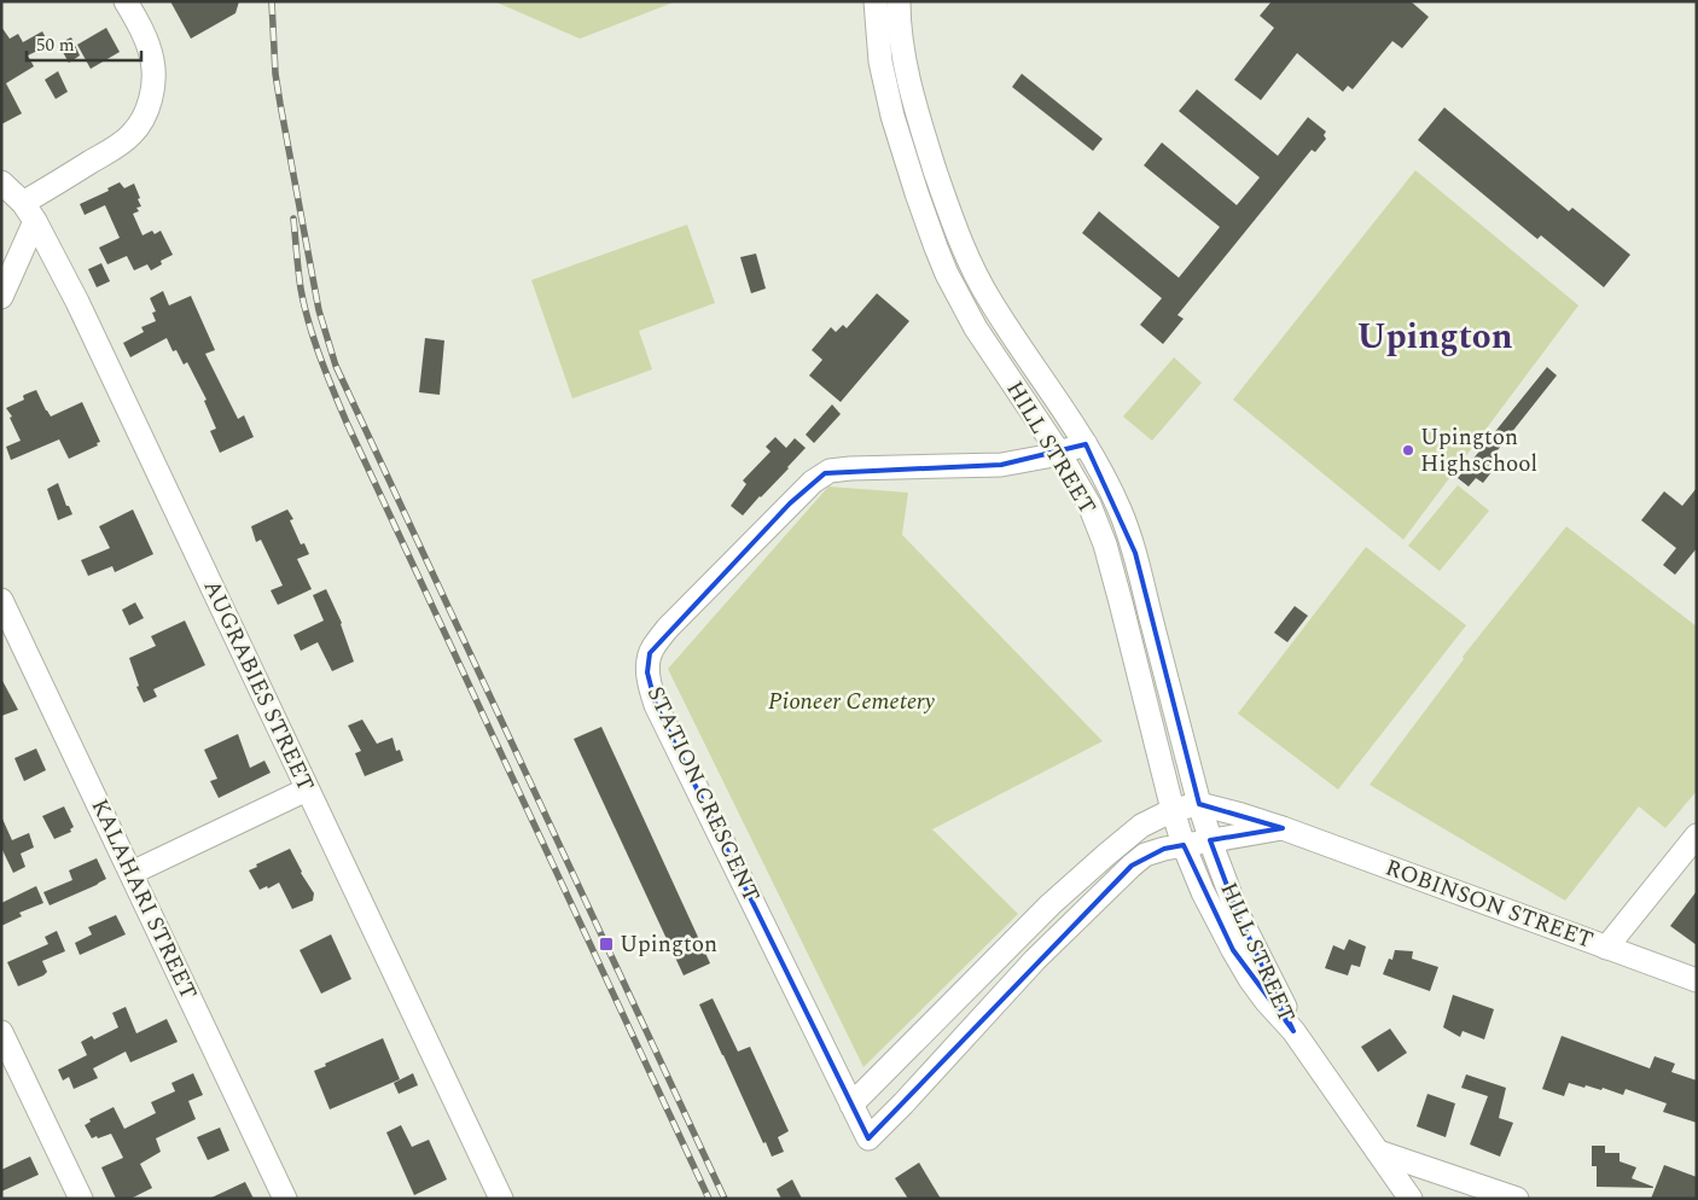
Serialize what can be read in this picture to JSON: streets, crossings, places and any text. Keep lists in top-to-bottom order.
{
  "streets": {
    "street": [
      "HILL STREET",
      "AUGRABIES STREET",
      "STATION CRESCENT",
      "KALAHARI STREET",
      "ROBINSON STREET"
    ]
  },
  "crossings": [
    ["HILL STREET", "STATION CRESCENT"],
    ["HILL STREET", "ROBINSON STREET"],
    ["STATION CRESCENT", "ROBINSON STREET"]
  ],
  "districts": ["Upington"],
  "parks": ["Pioneer Cemetery"],
  "places": {
    "other": ["Upington Highschool"],
    "transit": ["Upington"]
  },
  "scale_bar": "50 m"
}
